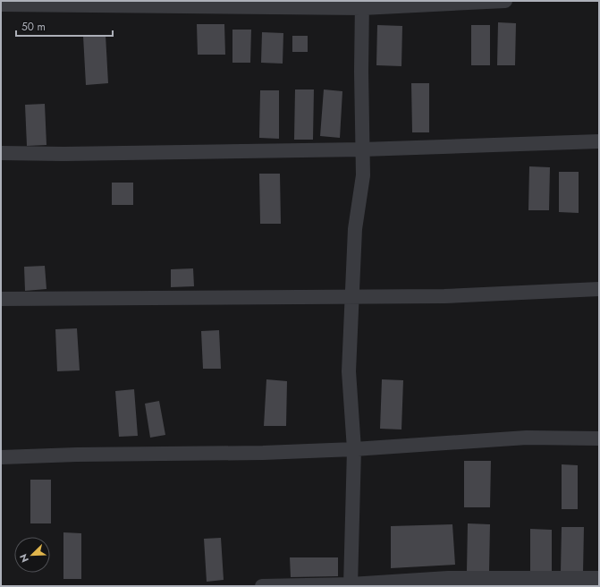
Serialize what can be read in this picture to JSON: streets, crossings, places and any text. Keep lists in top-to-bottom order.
{
  "scale_bar": "50 m",
  "north": "bottom left"
}
